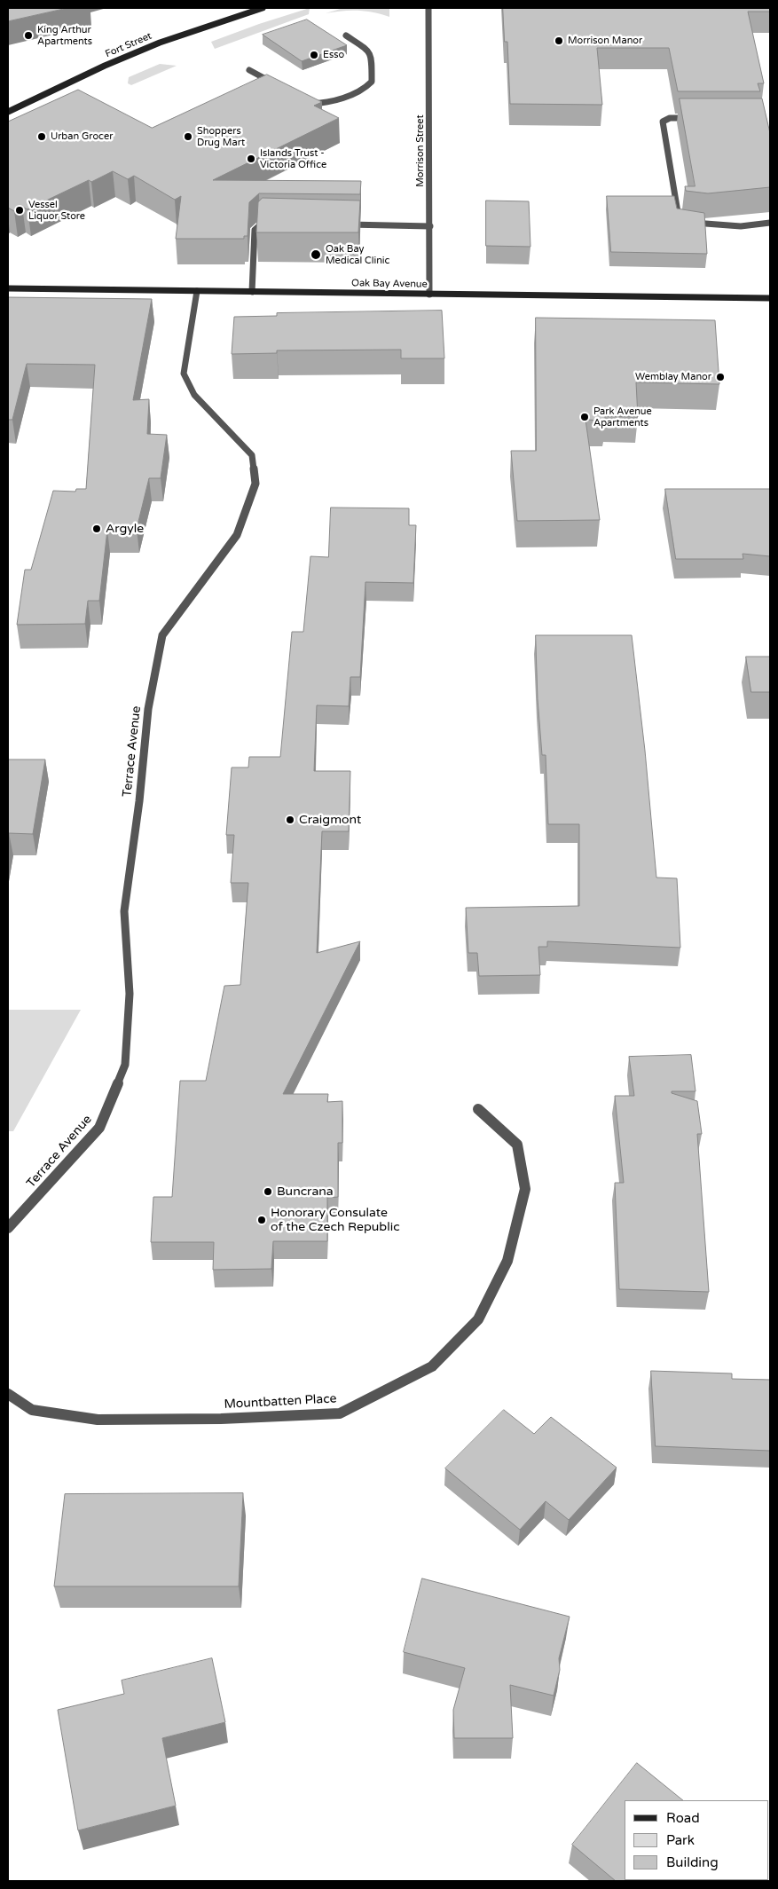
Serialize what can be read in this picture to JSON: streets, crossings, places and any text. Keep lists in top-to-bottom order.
{
  "streets": {
    "main road": ["Fort Street", "Oak Bay Avenue"],
    "street": ["Morrison Street", "Terrace Avenue", "Mountbatten Place"]
  },
  "crossings": [
    ["Morrison Street", "Oak Bay Avenue"],
    ["Oak Bay Avenue", "Terrace Avenue"]
  ],
  "places": [
    "King Arthur Apartments",
    "Morrison Manor",
    "Esso",
    "Urban Grocer",
    "Shoppers Drug Mart",
    "Islands Trust - Victoria Office",
    "Vessel Liquor Store",
    "Oak Bay Medical Clinic",
    "Wemblay Manor",
    "Park Avenue Apartments",
    "Argyle",
    "Craigmont",
    "Buncrana",
    "Honorary Consulate of the Czech Republic"
  ],
  "legend": ["Road", "Park", "Building"]
}
